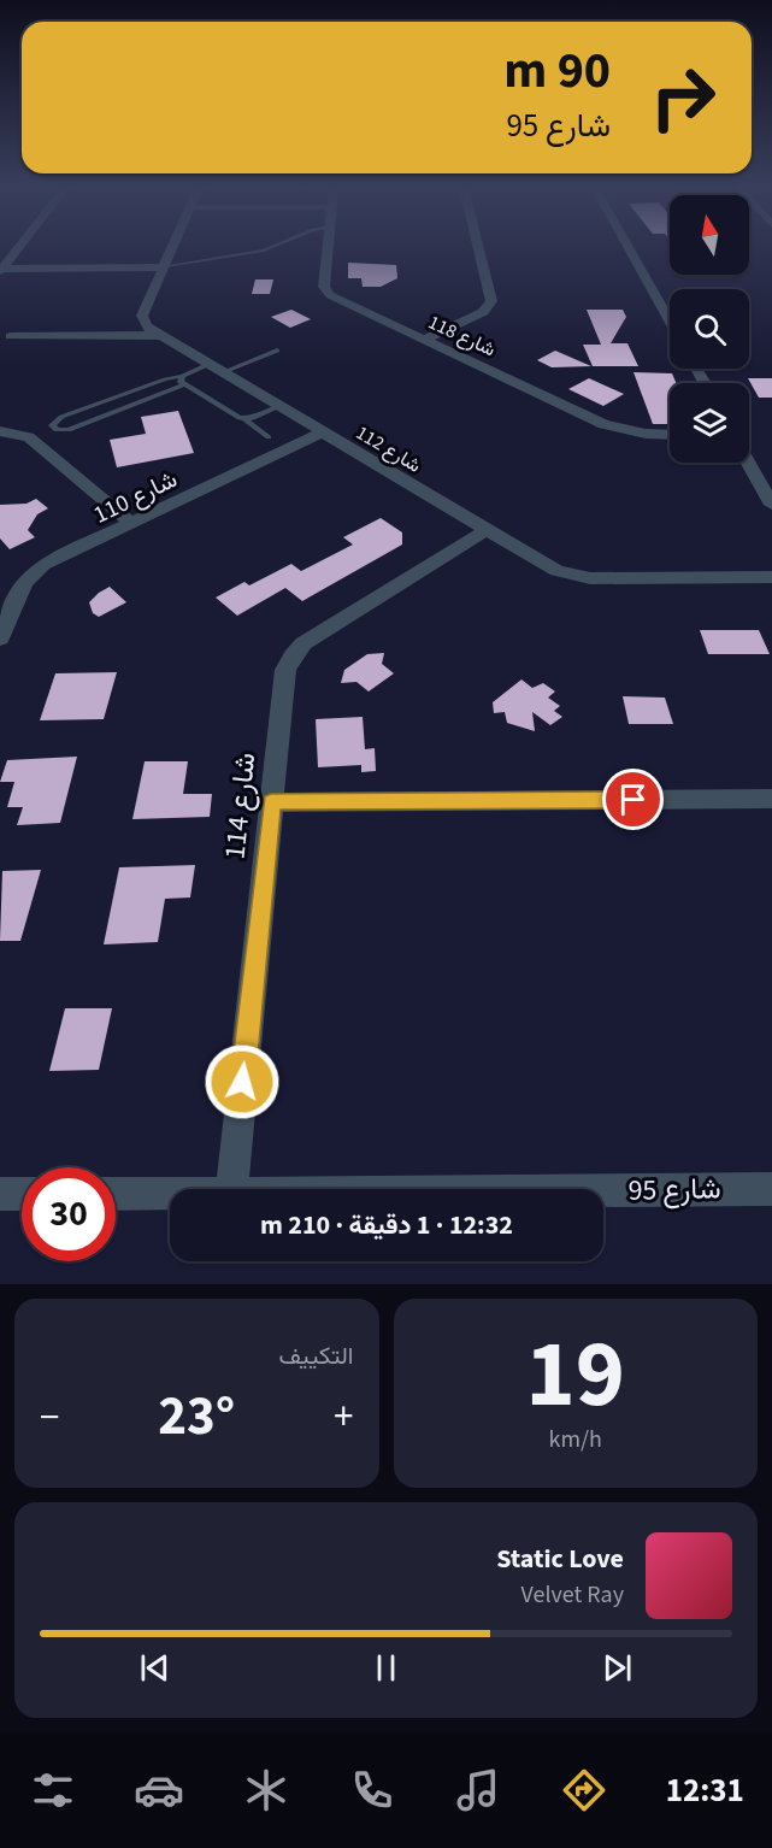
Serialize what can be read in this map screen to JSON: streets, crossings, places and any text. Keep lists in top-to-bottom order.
{
  "streets": {
    "street": [
      "شارع 118",
      "شارع 112",
      "شارع 110",
      "شارع 114",
      "شارع 95"
    ]
  },
  "crossings": [
    ["شارع 112", "شارع 110"],
    ["شارع 112", "شارع 114"]
  ],
  "north": "top",
  "page": {
    "turn": ["90 m", "شارع 95"],
    "limit": "30",
    "trip": "12:32 · 1 دقيقة · 210 m",
    "tile": [
      ["19", "km/h"],
      "التكييف"
    ],
    "heat": ["−", "23°", "+"],
    "song": ["Static Love", "Velvet Ray"],
    "tabs": "12:31"
  }
}
